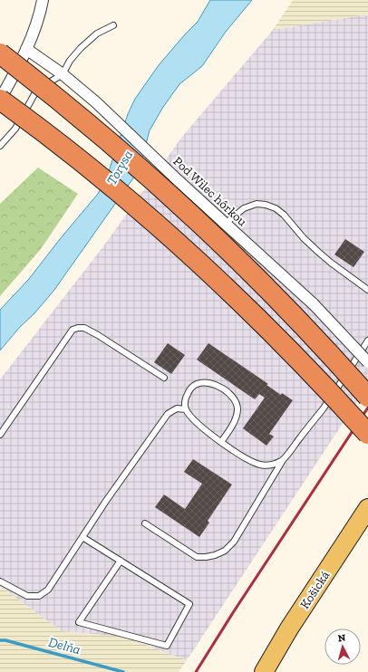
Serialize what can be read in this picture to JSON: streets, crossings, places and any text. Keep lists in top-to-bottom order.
{
  "streets": {
    "main road": ["Košická"],
    "street": ["Pod Wilec hôrkou"]
  },
  "water": ["Torysa", "Delňa"],
  "north": "top"
}
